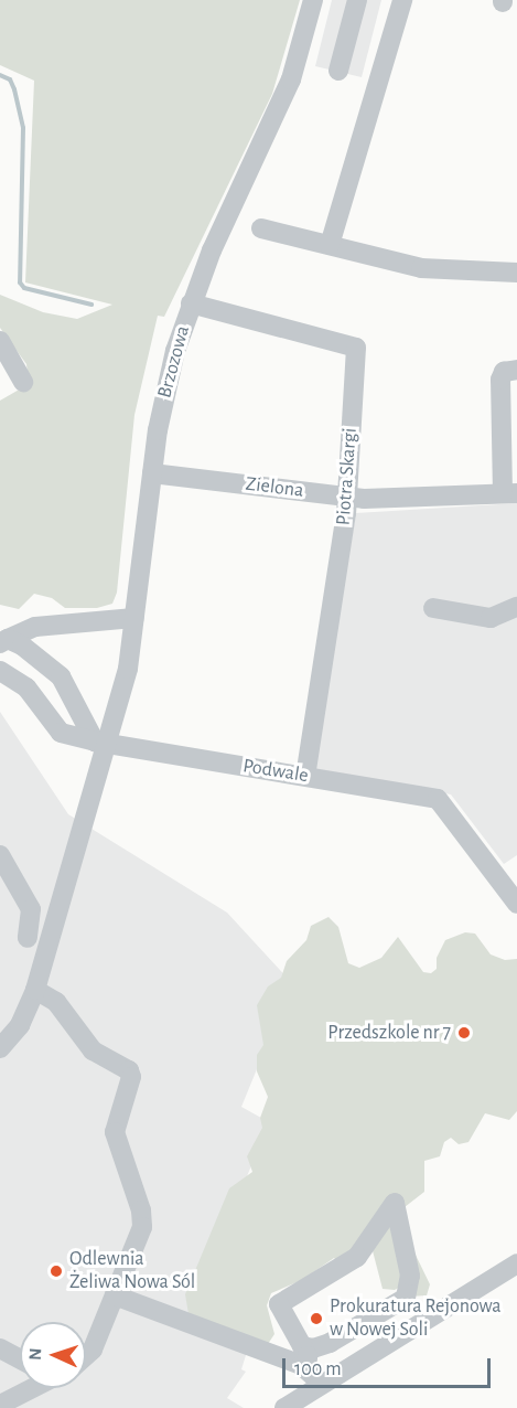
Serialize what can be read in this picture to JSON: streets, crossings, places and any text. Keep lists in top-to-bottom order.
{
  "streets": {
    "street": [
      "Brzozowa",
      "Piotra Skargi",
      "Zielona",
      "Podwale"
    ]
  },
  "crossings": [
    ["Brzozowa", "Piotra Skargi"],
    ["Brzozowa", "Zielona"],
    ["Brzozowa", "Podwale"],
    ["Piotra Skargi", "Zielona"],
    ["Piotra Skargi", "Podwale"]
  ],
  "places": ["Przedszkole nr 7", "Odlewnia Żeliwa Nowa Sól", "Prokuratura Rejonowa w Nowej Soli"],
  "scale_bar": "100 m",
  "north": "left"
}
